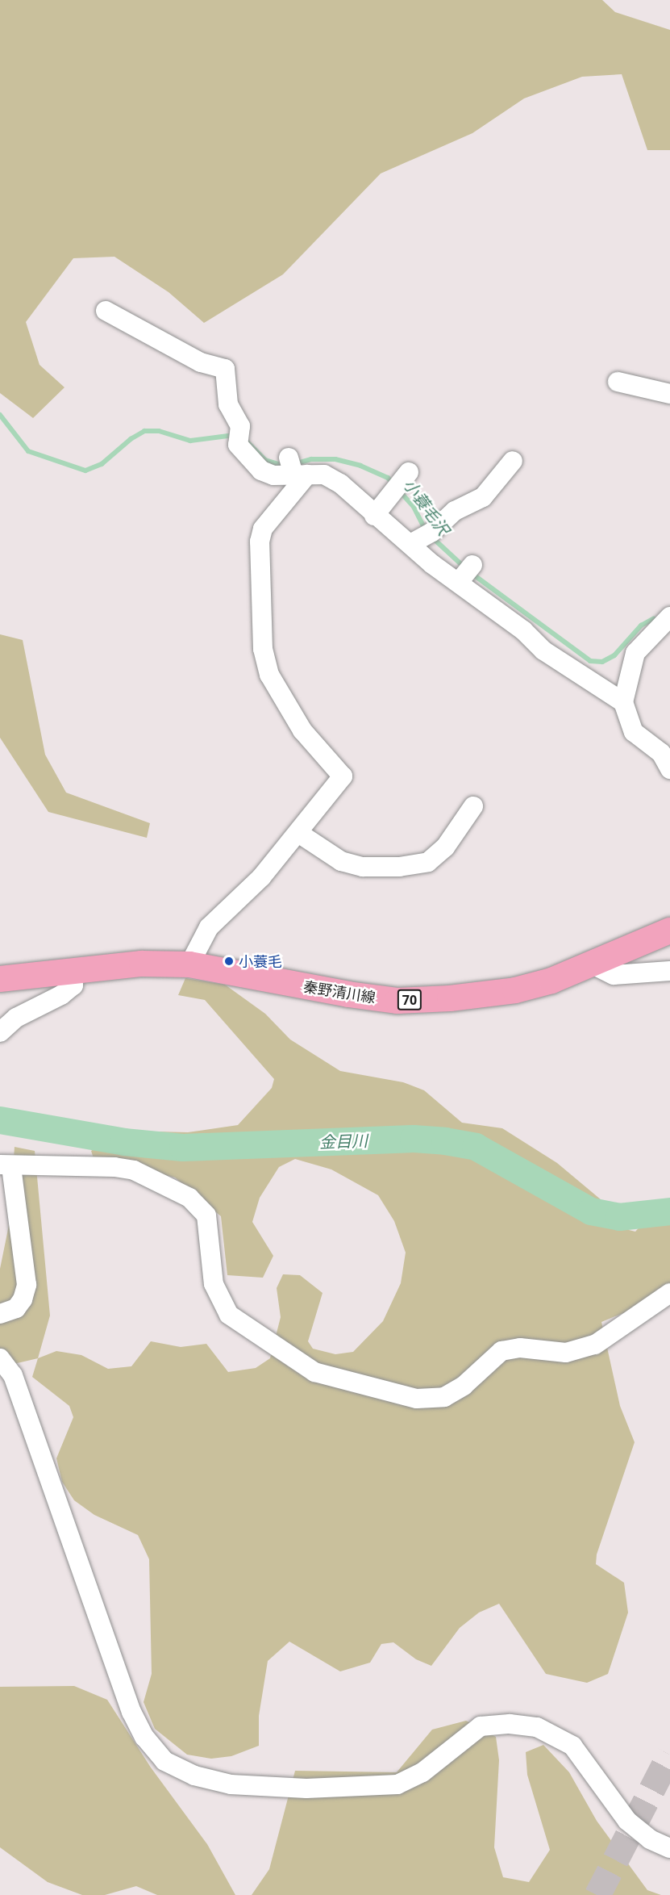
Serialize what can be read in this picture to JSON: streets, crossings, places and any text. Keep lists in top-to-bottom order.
{
  "streets": {
    "main road": ["秦野清川線", "70"]
  },
  "water": ["小蓑毛沢", "金目川"],
  "places": ["小蓑毛"]
}
